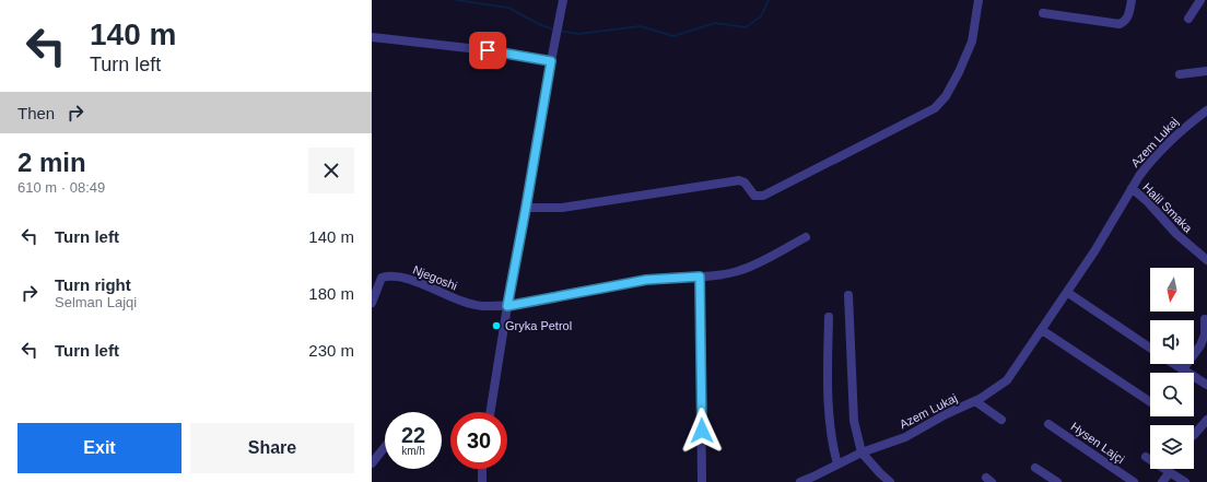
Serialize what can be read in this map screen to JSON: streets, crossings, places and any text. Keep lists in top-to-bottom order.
{
  "streets": {
    "street": [
      "Azem Lukaj",
      "Halil Smaka",
      "Njegoshi",
      "Hysen Lajçi"
    ]
  },
  "crossings": [
    ["Azem Lukaj", "Halil Smaka"]
  ],
  "places": ["Gryka Petrol"],
  "north": "bottom",
  "page": {
    "turn": ["140 m", "Turn left"],
    "then": "Then",
    "heading": ["2 min", "610 m · 08:49"],
    "list": [
      {
        "name": "Turn left",
        "value": "140 m"
      },
      {
        "name": "Turn right",
        "note": "Selman Lajqi",
        "value": "180 m"
      },
      {
        "name": "Turn left",
        "value": "230 m"
      }
    ],
    "speed": "22 km/h",
    "limit": "30",
    "buttons": ["Exit", "Share"]
  }
}
